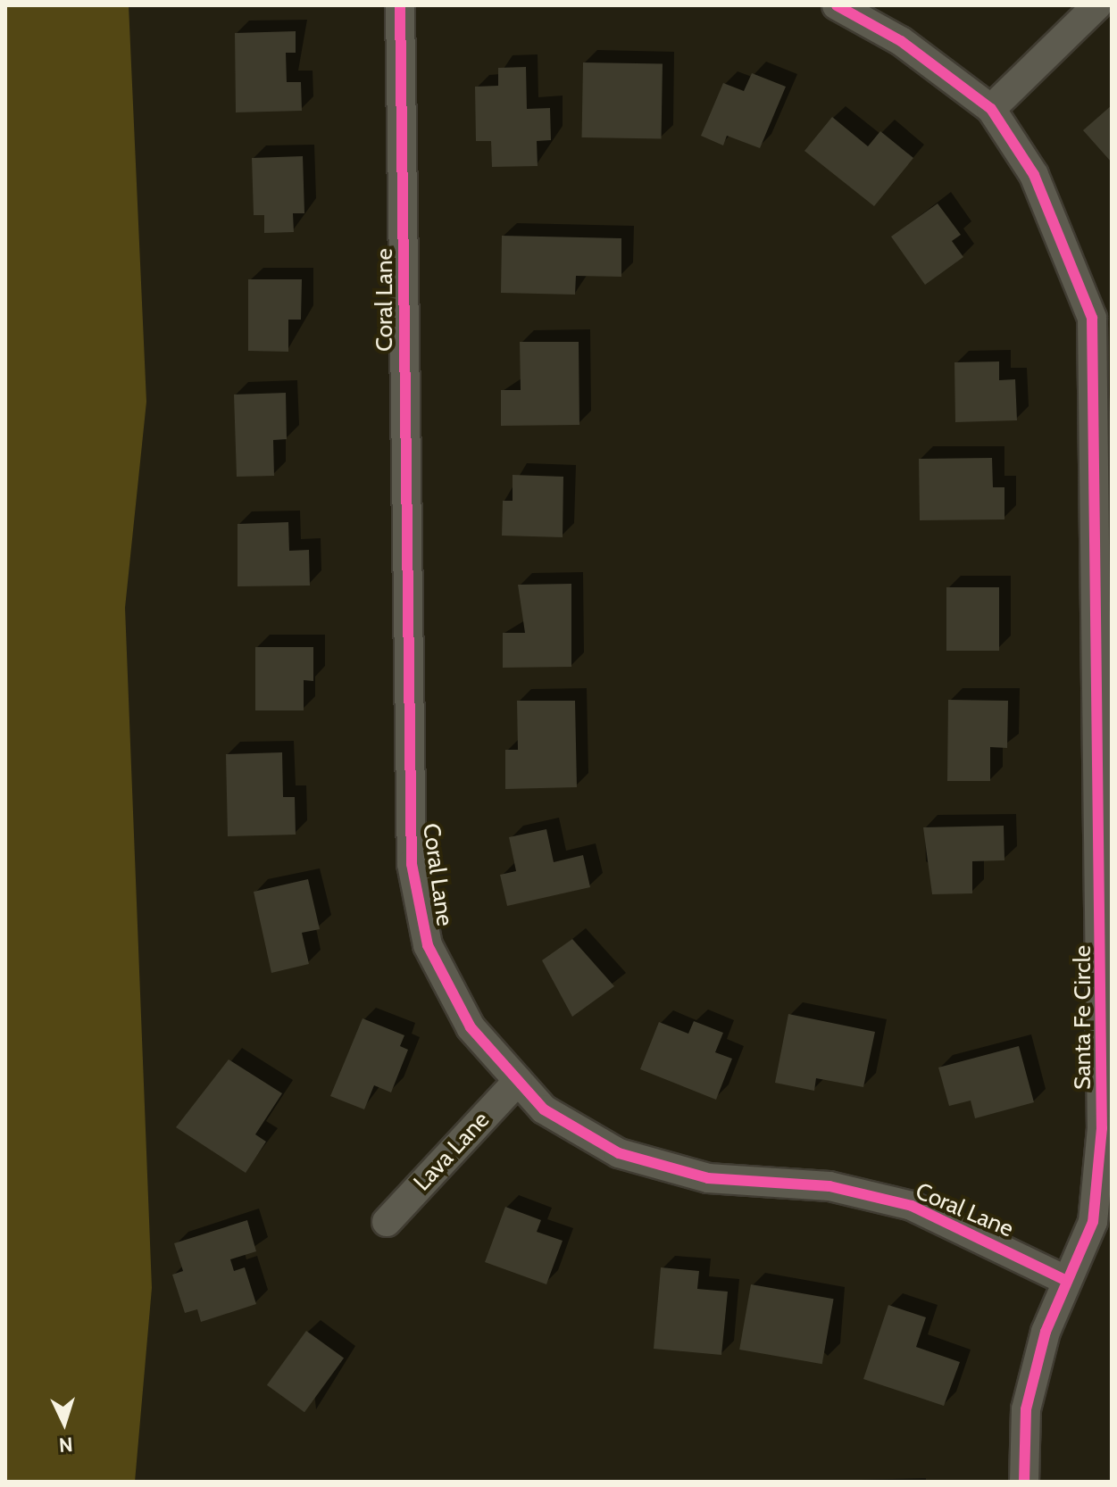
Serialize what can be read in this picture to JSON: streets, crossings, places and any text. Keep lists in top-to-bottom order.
{
  "streets": {
    "street": ["Coral Lane", "Santa Fe Circle", "Lava Lane"]
  },
  "crossings": [
    ["Coral Lane", "Santa Fe Circle"],
    ["Coral Lane", "Lava Lane"]
  ],
  "north": "bottom"
}
